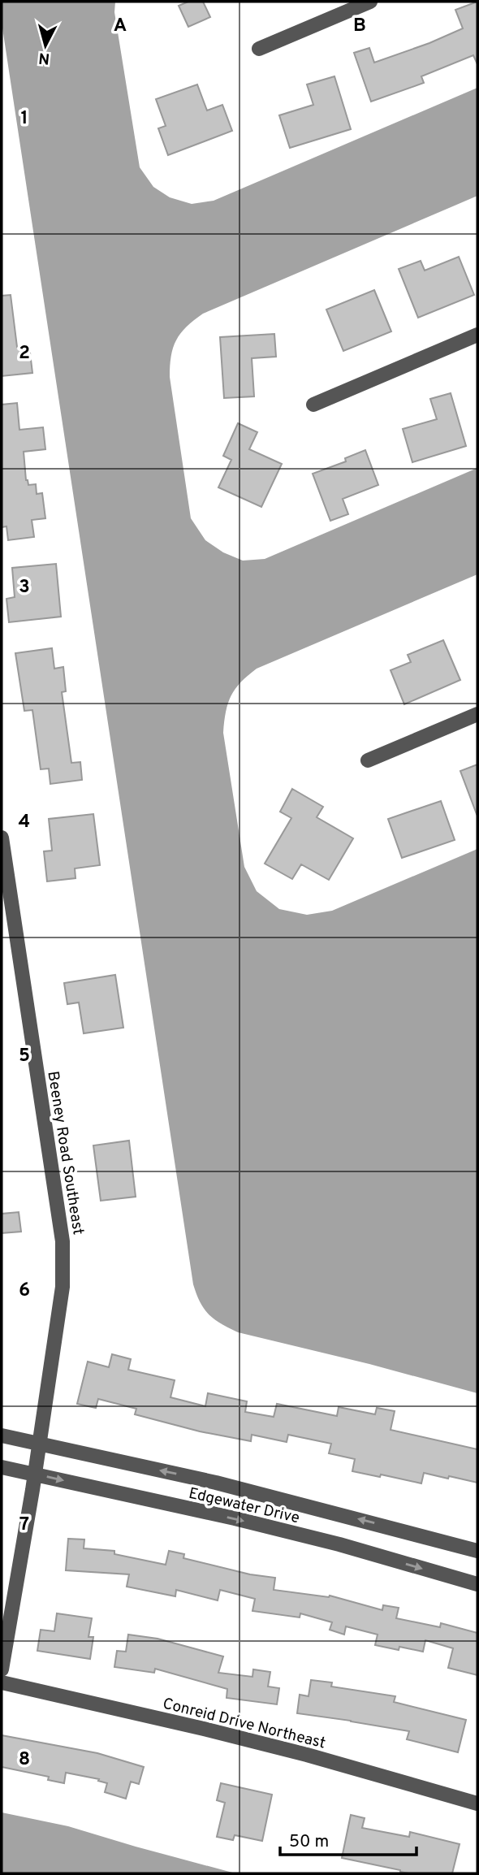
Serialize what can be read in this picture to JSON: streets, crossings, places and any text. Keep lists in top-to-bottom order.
{
  "streets": {
    "street": ["Beeney Road Southeast", "Edgewater Drive", "Conreid Drive Northeast"]
  },
  "crossings": [
    ["Beeney Road Southeast", "Edgewater Drive"]
  ],
  "scale_bar": "50 m",
  "north": "bottom",
  "grid": {
    "columns": ["A", "B"],
    "rows": [
      "1",
      "2",
      "3",
      "4",
      "5",
      "6",
      "7",
      "8"
    ]
  }
}
